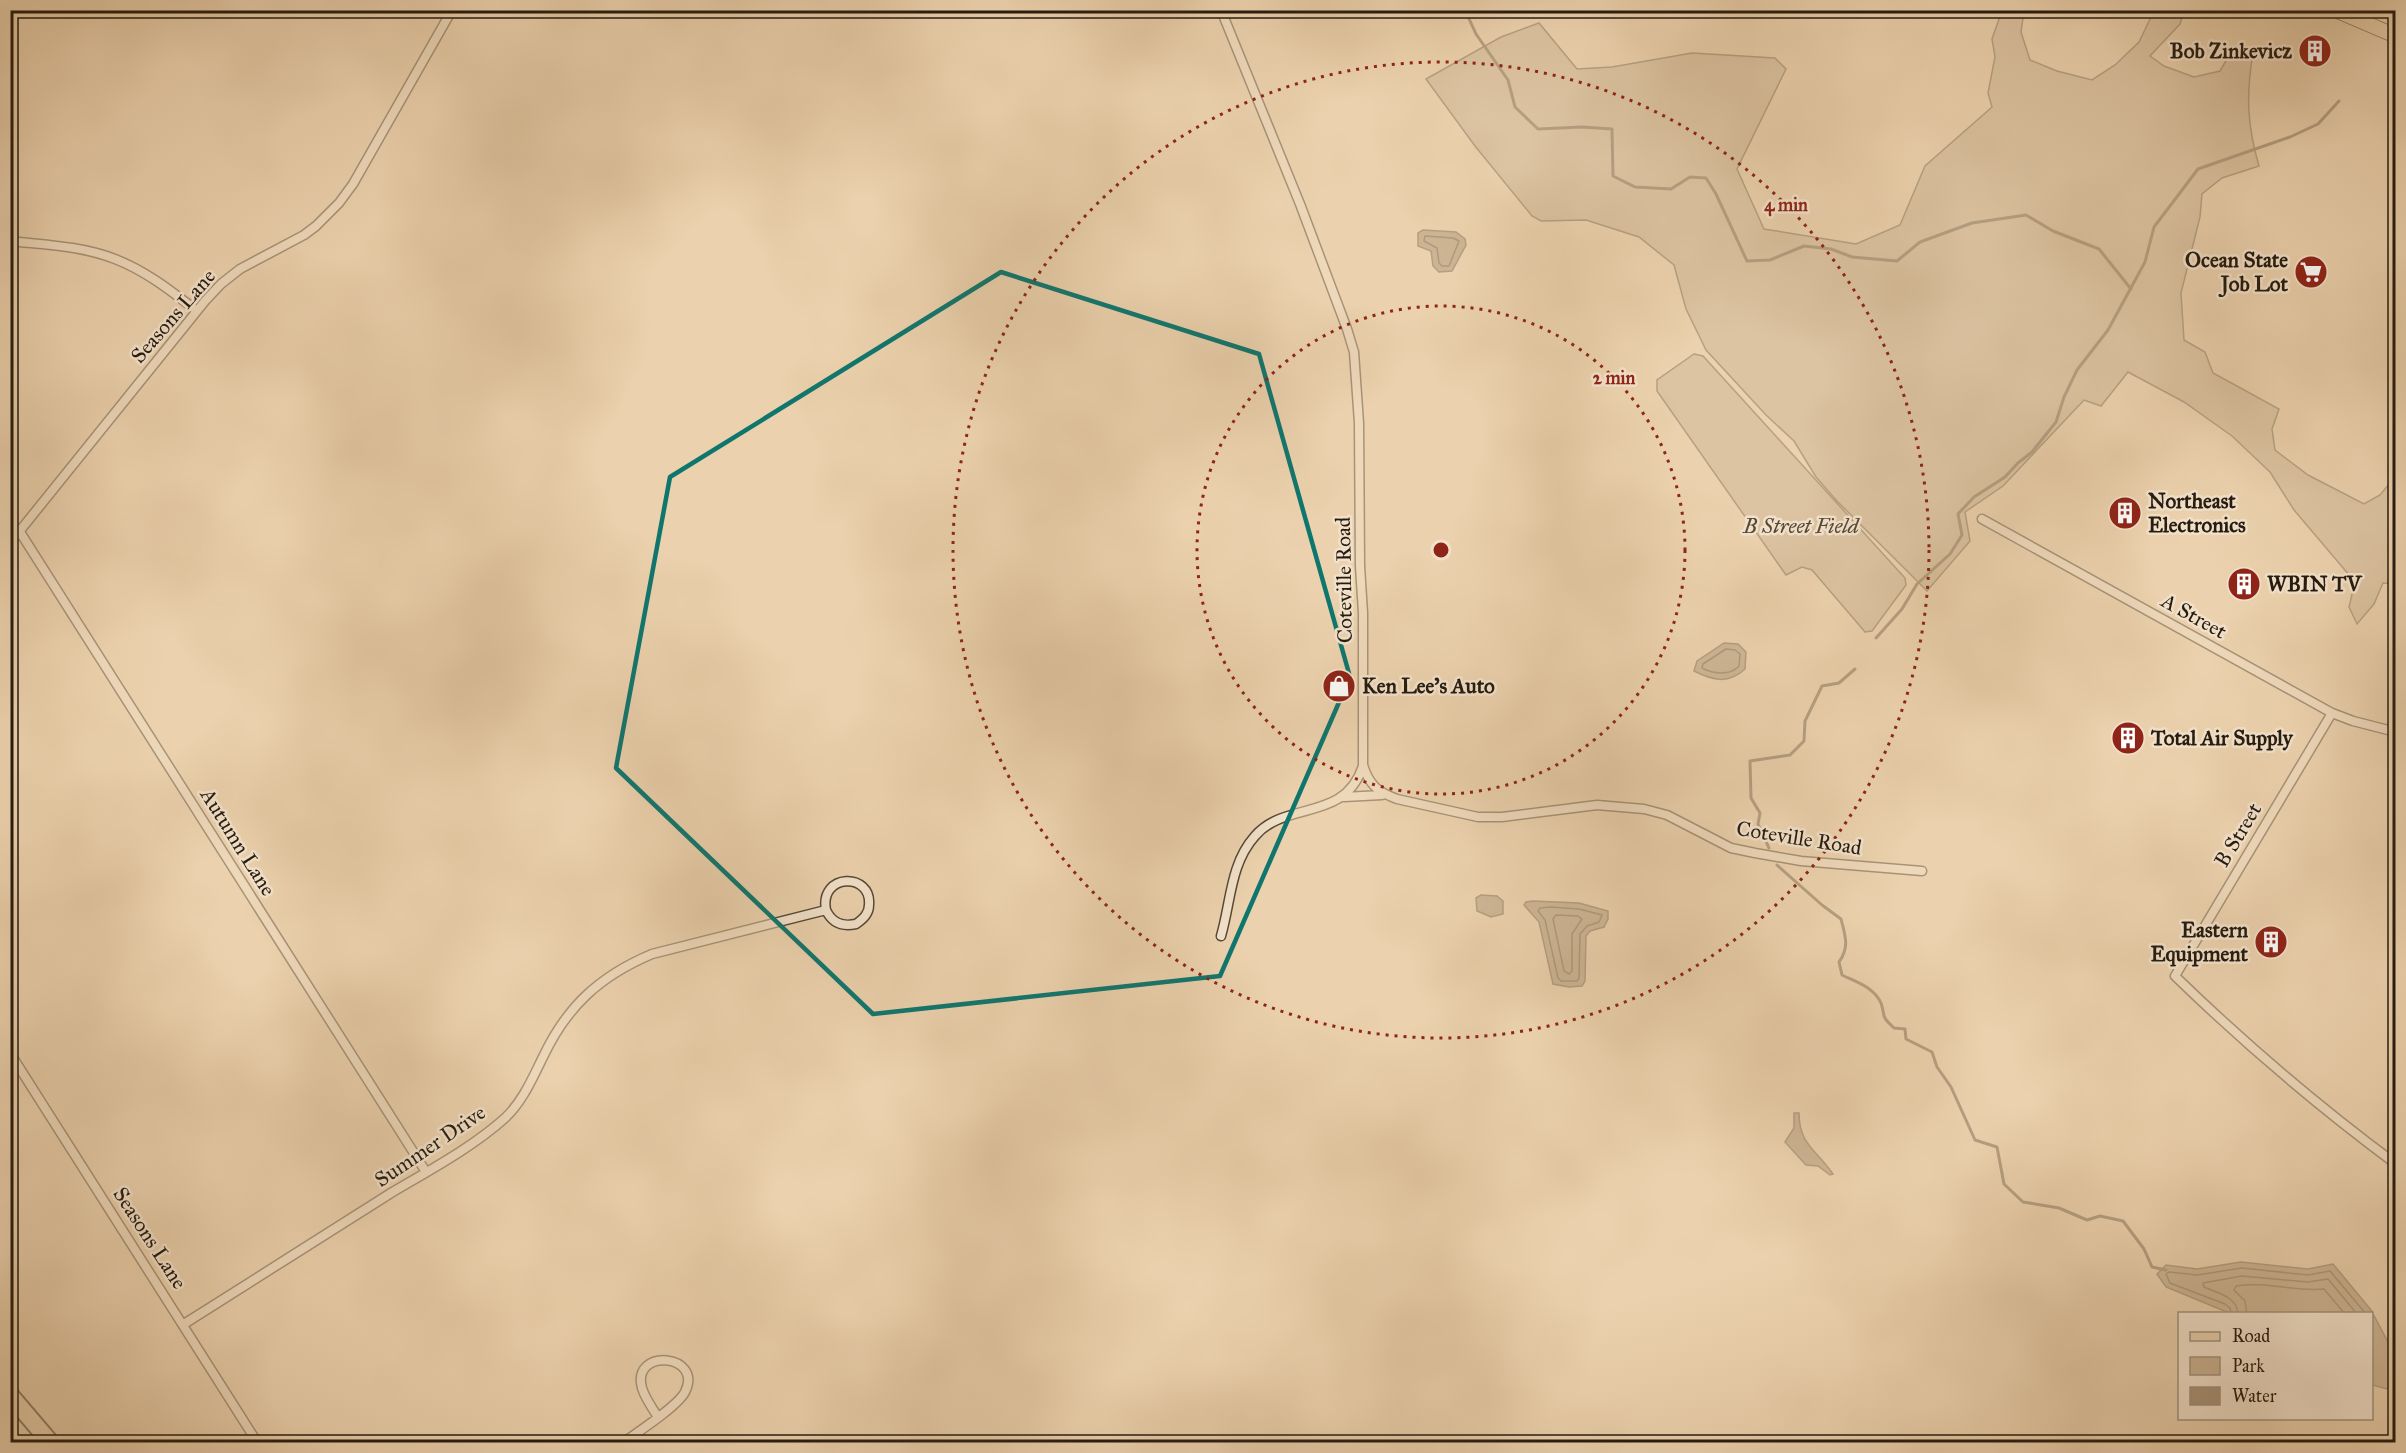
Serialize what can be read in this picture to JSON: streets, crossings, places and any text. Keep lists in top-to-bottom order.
{
  "streets": {
    "street": [
      "Seasons Lane",
      "Coteville Road",
      "A Street",
      "B Street",
      "Autumn Lane",
      "Summer Drive"
    ]
  },
  "crossings": [
    ["Seasons Lane", "Autumn Lane"],
    ["Seasons Lane", "Summer Drive"],
    ["A Street", "B Street"],
    ["Autumn Lane", "Summer Drive"]
  ],
  "parks": ["B Street Field"],
  "places": {
    "building": [
      "Bob Zinkevicz",
      "Northeast Electronics",
      "WBIN TV",
      "Total Air Supply",
      "Eastern Equipment"
    ],
    "supermarket": ["Ocean State Job Lot"],
    "shop": ["Ken Lee's Auto"]
  },
  "legend": ["Road", "Park", "Water"],
  "rings": ["4 min", "2 min"]
}
